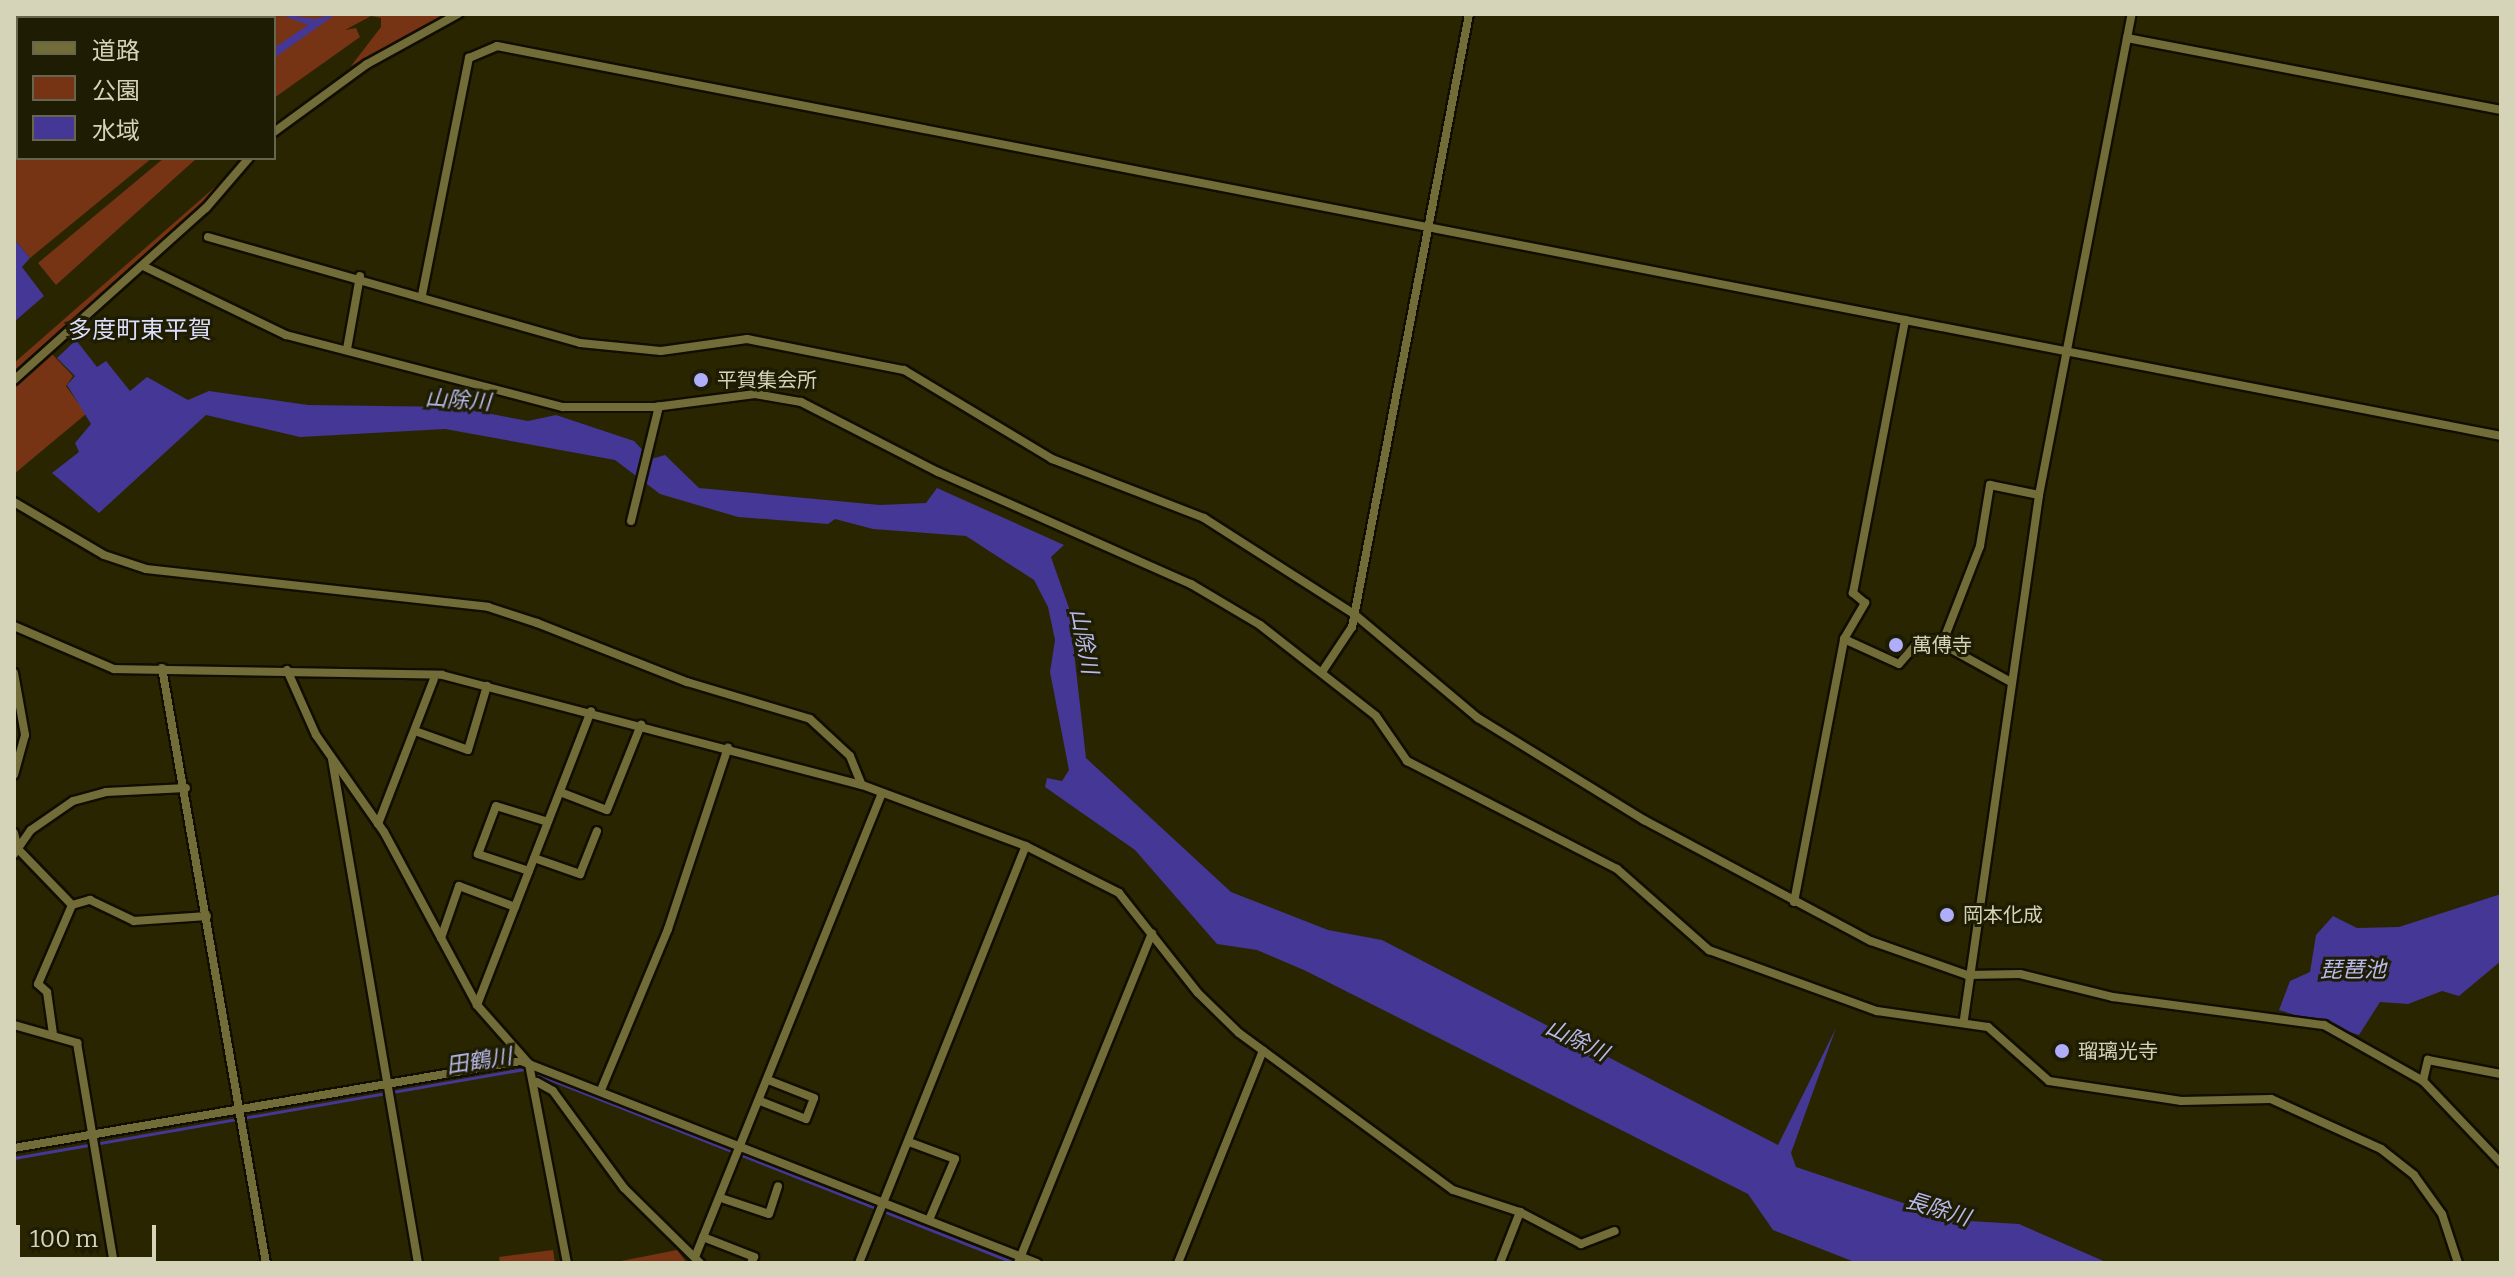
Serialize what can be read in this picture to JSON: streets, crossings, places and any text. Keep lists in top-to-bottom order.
{
  "districts": ["多度町東平賀"],
  "water": [
    "山除川",
    "琵琶池",
    "田鶴川",
    "長除川"
  ],
  "places": [
    "平賀集会所",
    "萬傅寺",
    "岡本化成",
    "瑠璃光寺"
  ],
  "legend": ["道路", "公園", "水域"],
  "scale_bar": "100 m"
}
